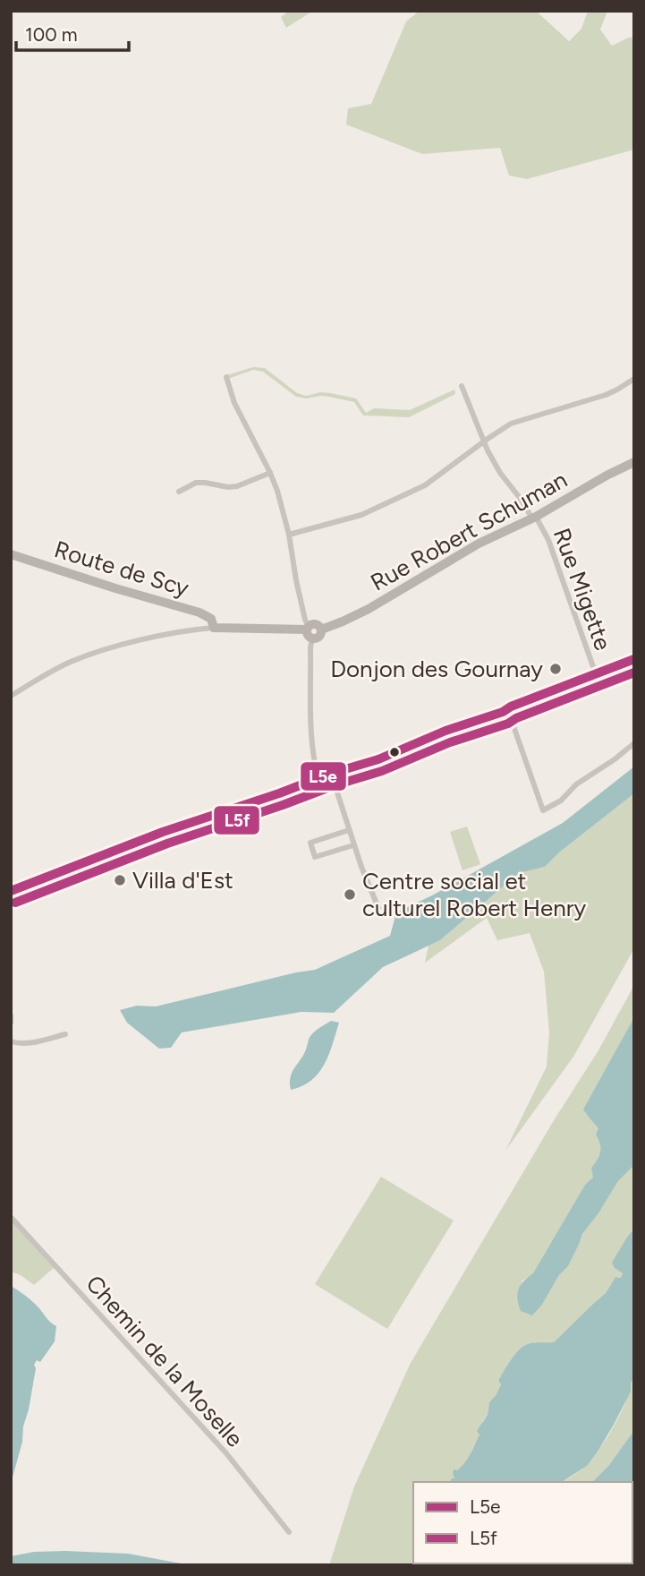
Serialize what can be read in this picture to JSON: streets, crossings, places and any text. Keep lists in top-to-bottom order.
{
  "streets": {
    "street": [
      "Rue Robert Schuman",
      "Route de Scy",
      "Rue Migette",
      "Chemin de la Moselle"
    ]
  },
  "crossings": [
    ["Rue Robert Schuman", "Rue Migette"]
  ],
  "places": ["Donjon des Gournay", "Villa d'Est", "Centre social et culturel Robert Henry"],
  "lines": ["transit line L5e", "transit line L5f"],
  "legend": ["L5e", "L5f"],
  "scale_bar": "100 m"
}
